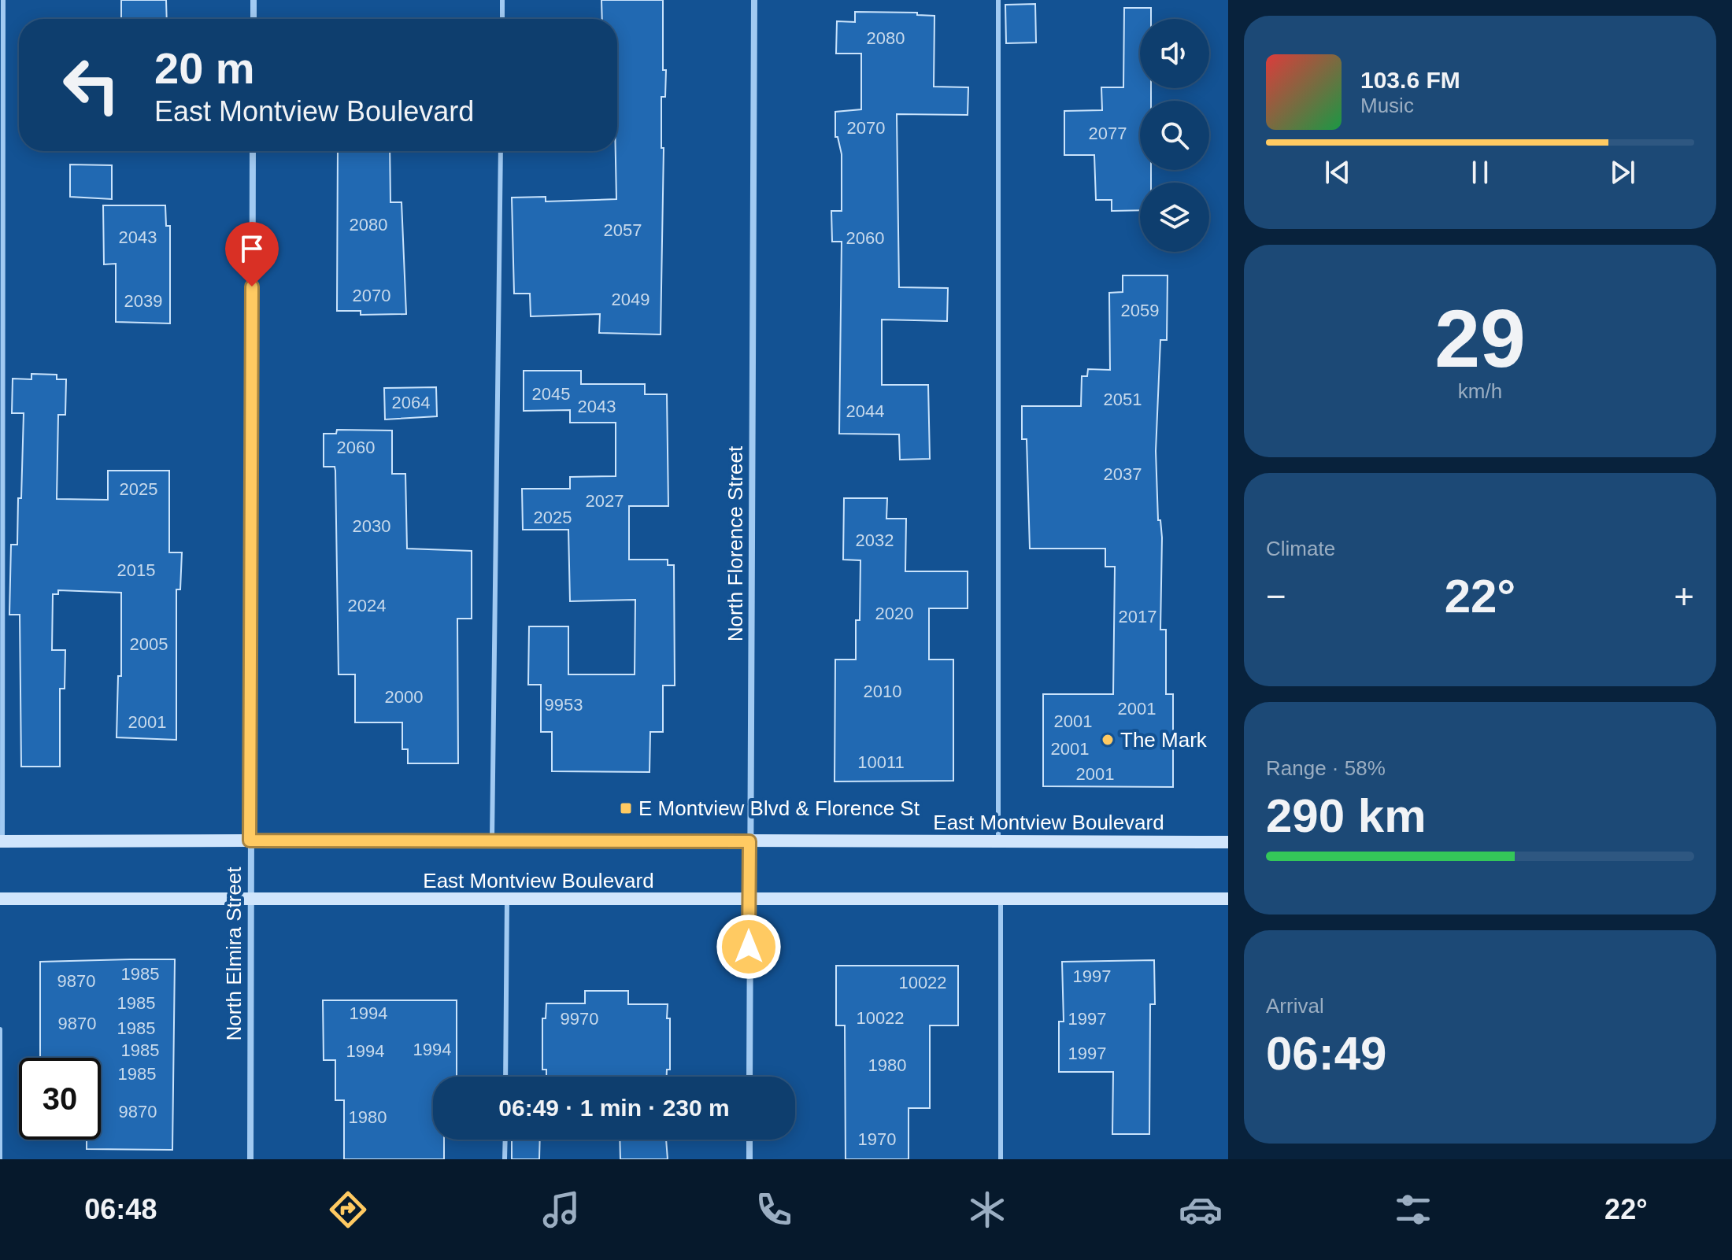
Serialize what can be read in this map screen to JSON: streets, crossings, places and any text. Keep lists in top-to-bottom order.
{
  "streets": {
    "main road": ["East Montview Boulevard"],
    "street": ["North Florence Street", "North Elmira Street"]
  },
  "crossings": [
    ["North Florence Street", "East Montview Boulevard"],
    ["East Montview Boulevard", "North Elmira Street"]
  ],
  "places": {
    "other": ["The Mark"],
    "transit": ["E Montview Blvd & Florence St"]
  },
  "house_numbers": [
    "2080",
    "2070",
    "2077",
    "2080",
    "2057",
    "2043",
    "2060",
    "2070",
    "2049",
    "2039",
    "2059",
    "2045",
    "2051",
    "2064",
    "2043",
    "2044",
    "2060",
    "2037",
    "2025",
    "2027",
    "2025",
    "2030",
    "2032",
    "2015",
    "2024",
    "2020",
    "2017",
    "2005",
    "2010",
    "2000",
    "9953",
    "2001",
    "2001",
    "2001",
    "2001",
    "10011",
    "2001",
    "1985",
    "1997",
    "9870",
    "10022",
    "1985",
    "1994",
    "10022",
    "9970",
    "1997",
    "9870",
    "1985",
    "1994",
    "1985",
    "1994",
    "1997",
    "1980",
    "1985",
    "9870",
    "1980",
    "1970"
  ],
  "page": {
    "turn": ["20 m", "East Montview Boulevard"],
    "song": ["103.6 FM", "Music"],
    "tile": [
      ["29", "km/h"],
      "Climate",
      ["Range · 58%", "290 km"],
      ["Arrival", "06:49"]
    ],
    "heat": ["−", "22°", "+"],
    "limit": "30",
    "trip": "06:49 · 1 min · 230 m",
    "tabs": ["06:48", "22°"]
  }
}
